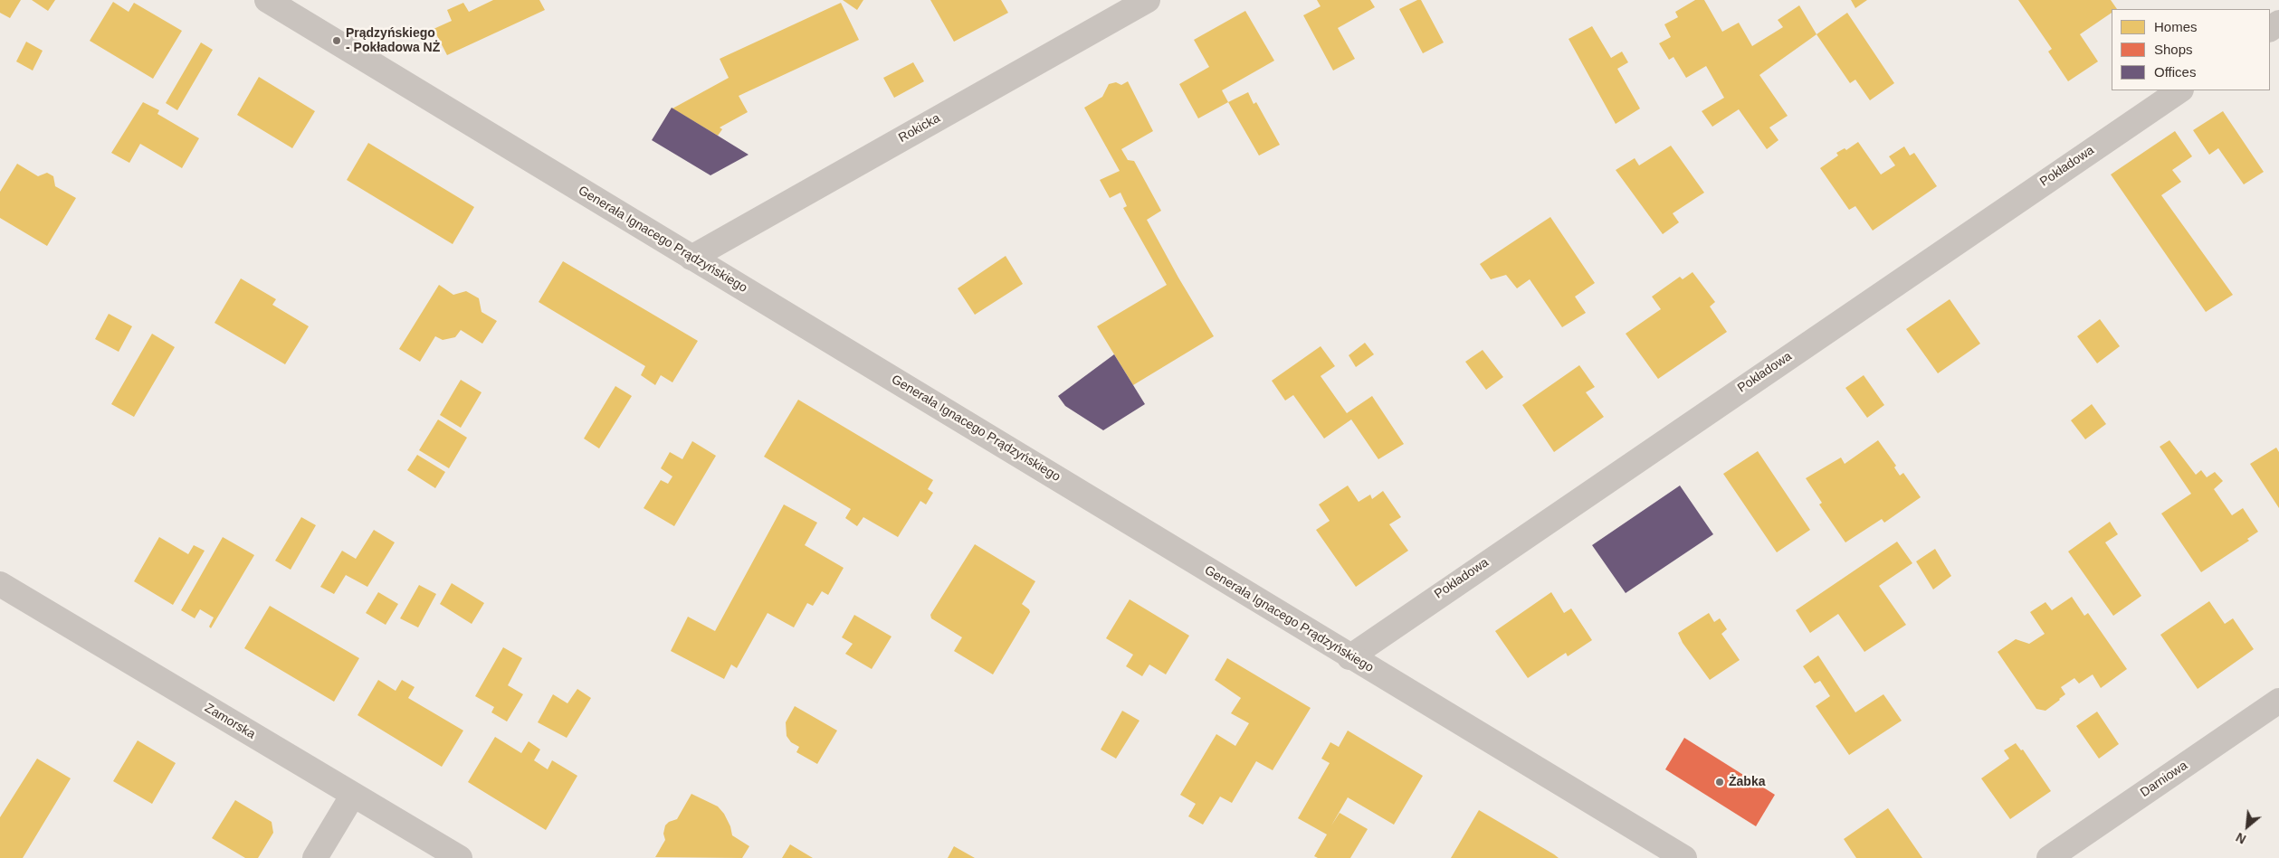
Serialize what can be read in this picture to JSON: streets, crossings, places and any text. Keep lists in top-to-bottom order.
{
  "streets": {
    "street": [
      "Rokicka",
      "Pokładowa",
      "Generała Ignacego Prądzyńskiego",
      "Zamorska",
      "Darniowa"
    ]
  },
  "crossings": [
    ["Rokicka", "Generała Ignacego Prądzyńskiego"],
    ["Pokładowa", "Generała Ignacego Prądzyńskiego"]
  ],
  "places": ["Prądzyńskiego - Pokładowa NŻ", "Żabka"],
  "legend": ["Homes", "Shops", "Offices"],
  "north": "bottom left"
}
